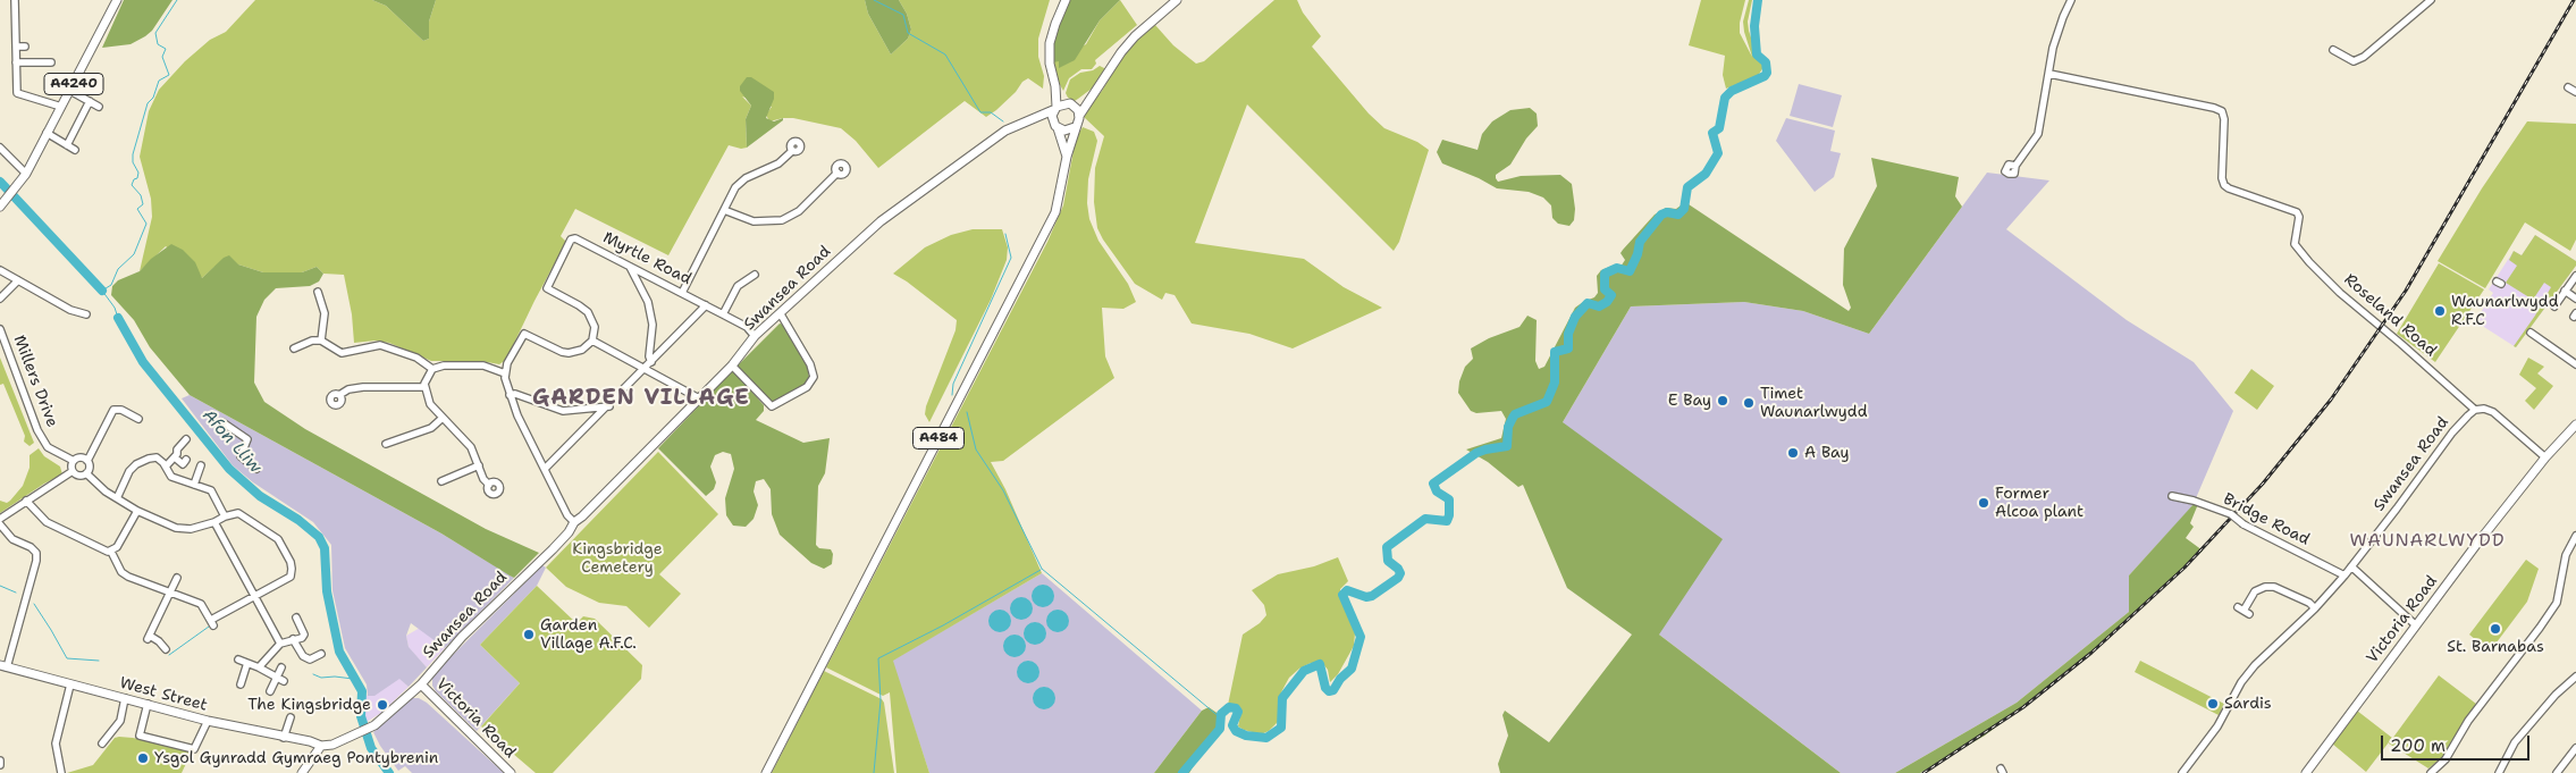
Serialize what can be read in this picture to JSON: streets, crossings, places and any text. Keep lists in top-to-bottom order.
{
  "streets": {
    "main road": [
      "A4240",
      "Swansea Road",
      "A484",
      "Victoria Road",
      "West Street"
    ],
    "street": [
      "Myrtle Road",
      "Roseland Road",
      "Millers Drive",
      "Bridge Road"
    ]
  },
  "crossings": [
    ["Myrtle Road", "Swansea Road"],
    ["Swansea Road", "Roseland Road"],
    ["Swansea Road", "A484"],
    ["Swansea Road", "Bridge Road"],
    ["Swansea Road", "Victoria Road"],
    ["Swansea Road", "West Street"]
  ],
  "districts": ["GARDEN VILLAGE", "WAUNARLWYDD"],
  "water": ["Afon Lliw"],
  "parks": ["Kingsbridge Cemetery"],
  "places": [
    "Waunarlwydd R.F.C",
    "E Bay",
    "Timet Waunarlwydd",
    "A Bay",
    "Former Alcoa plant",
    "St. Barnabas",
    "Garden Village A.F.C.",
    "Sardis",
    "The Kingsbridge",
    "Ysgol Gynradd Gymraeg Pontybrenin"
  ],
  "scale_bar": "200 m"
}
